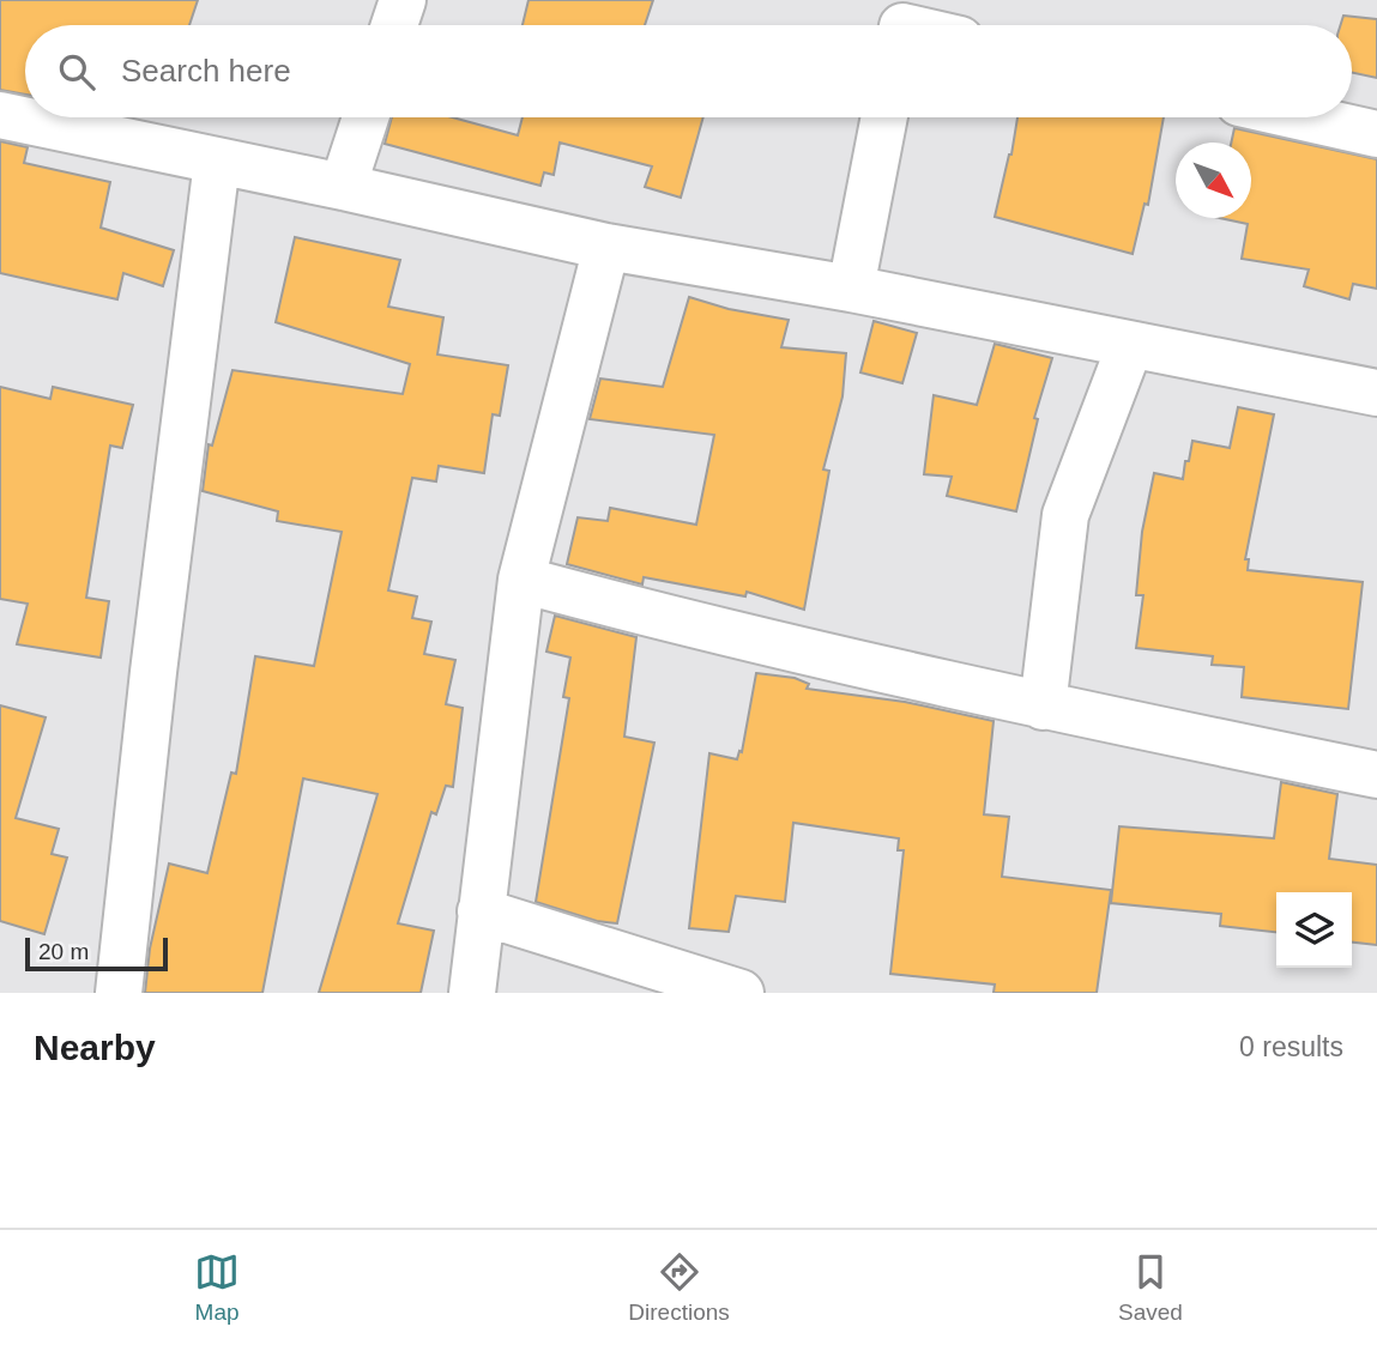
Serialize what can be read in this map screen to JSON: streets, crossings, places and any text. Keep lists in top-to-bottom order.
{
  "scale_bar": "20 m",
  "north": "bottom right",
  "page": {
    "search": "Search here",
    "scale": "20 m",
    "heading": ["Nearby", "0 results"],
    "nav": ["Map", "Directions", "Saved"]
  }
}
